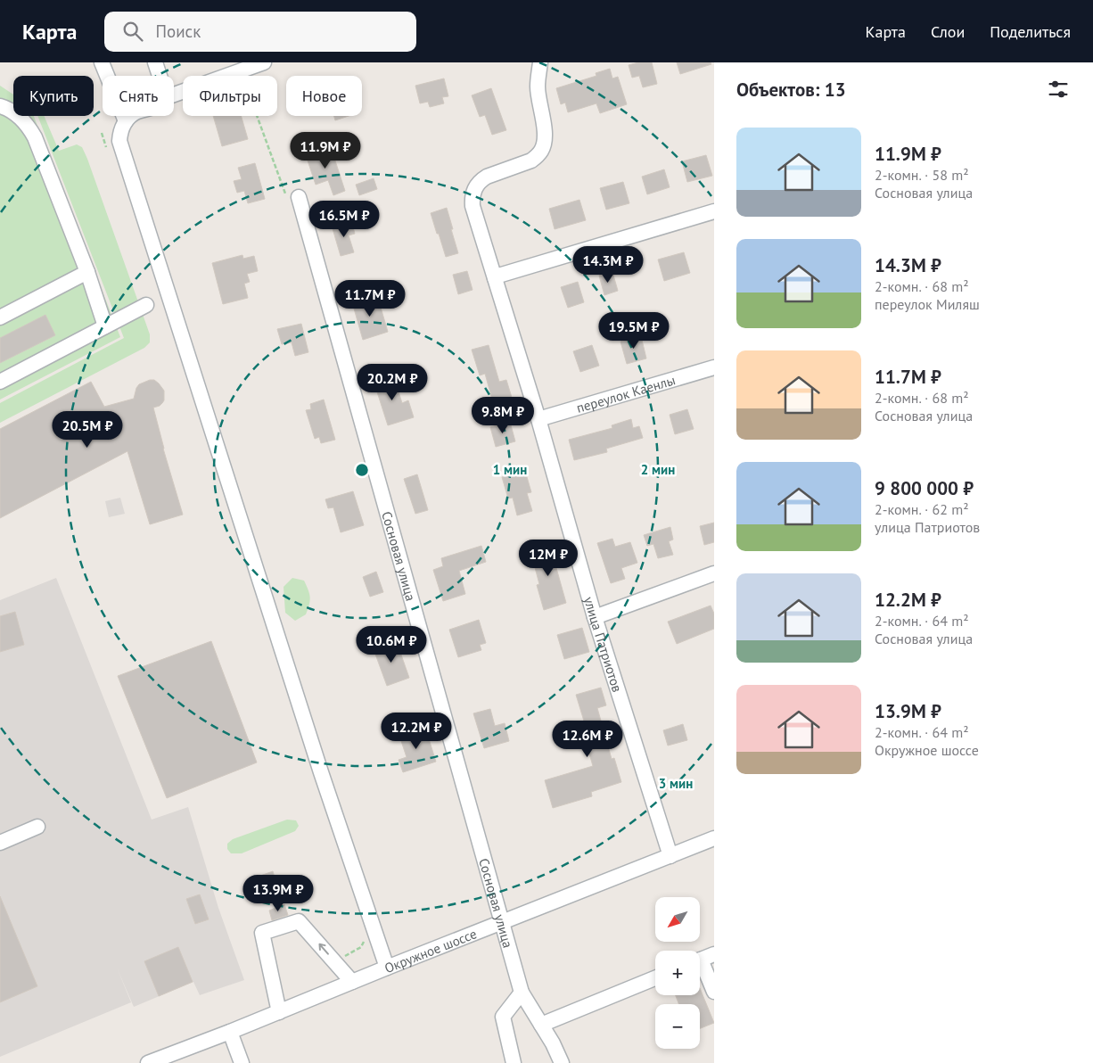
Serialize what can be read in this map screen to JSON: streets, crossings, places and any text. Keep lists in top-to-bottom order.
{
  "streets": {
    "street": [
      "переулок Каенлы",
      "Сосновая улица",
      "улица Патриотов",
      "Окружное шоссе"
    ]
  },
  "crossings": [
    ["переулок Каенлы", "улица Патриотов"],
    ["Сосновая улица", "Окружное шоссе"],
    ["улица Патриотов", "Окружное шоссе"]
  ],
  "north": "bottom left",
  "page": {
    "header": "Карта",
    "search": "Поиск",
    "nav": ["Карта", "Слои", "Поделиться"],
    "heading": "Объектов: 13",
    "chip": [
      "Купить",
      "Снять",
      "Фильтры",
      "Новое"
    ],
    "list": [
      {
        "name": "11.9M ₽",
        "note": "2-комн. · 58 m² · Сосновая улица"
      },
      {
        "name": "14.3M ₽",
        "note": "2-комн. · 68 m² · переулок Миляш"
      },
      {
        "name": "11.7M ₽",
        "note": "2-комн. · 68 m² · Сосновая улица"
      },
      {
        "name": "9 800 000 ₽",
        "note": "2-комн. · 62 m² · улица Патриотов"
      },
      {
        "name": "12.2M ₽",
        "note": "2-комн. · 64 m² · Сосновая улица"
      },
      {
        "name": "13.9M ₽",
        "note": "2-комн. · 64 m² · Окружное шоссе"
      }
    ],
    "price": [
      "11.9M ₽",
      "16.5M ₽",
      "14.3M ₽",
      "11.7M ₽",
      "19.5M ₽",
      "20.2M ₽",
      "9.8M ₽",
      "20.5M ₽",
      "12M ₽",
      "10.6M ₽",
      "12.2M ₽",
      "12.6M ₽",
      "13.9M ₽"
    ],
    "map_buttons": ["+", "−"]
  },
  "rings": ["1 мин", "2 мин", "3 мин"]
}
